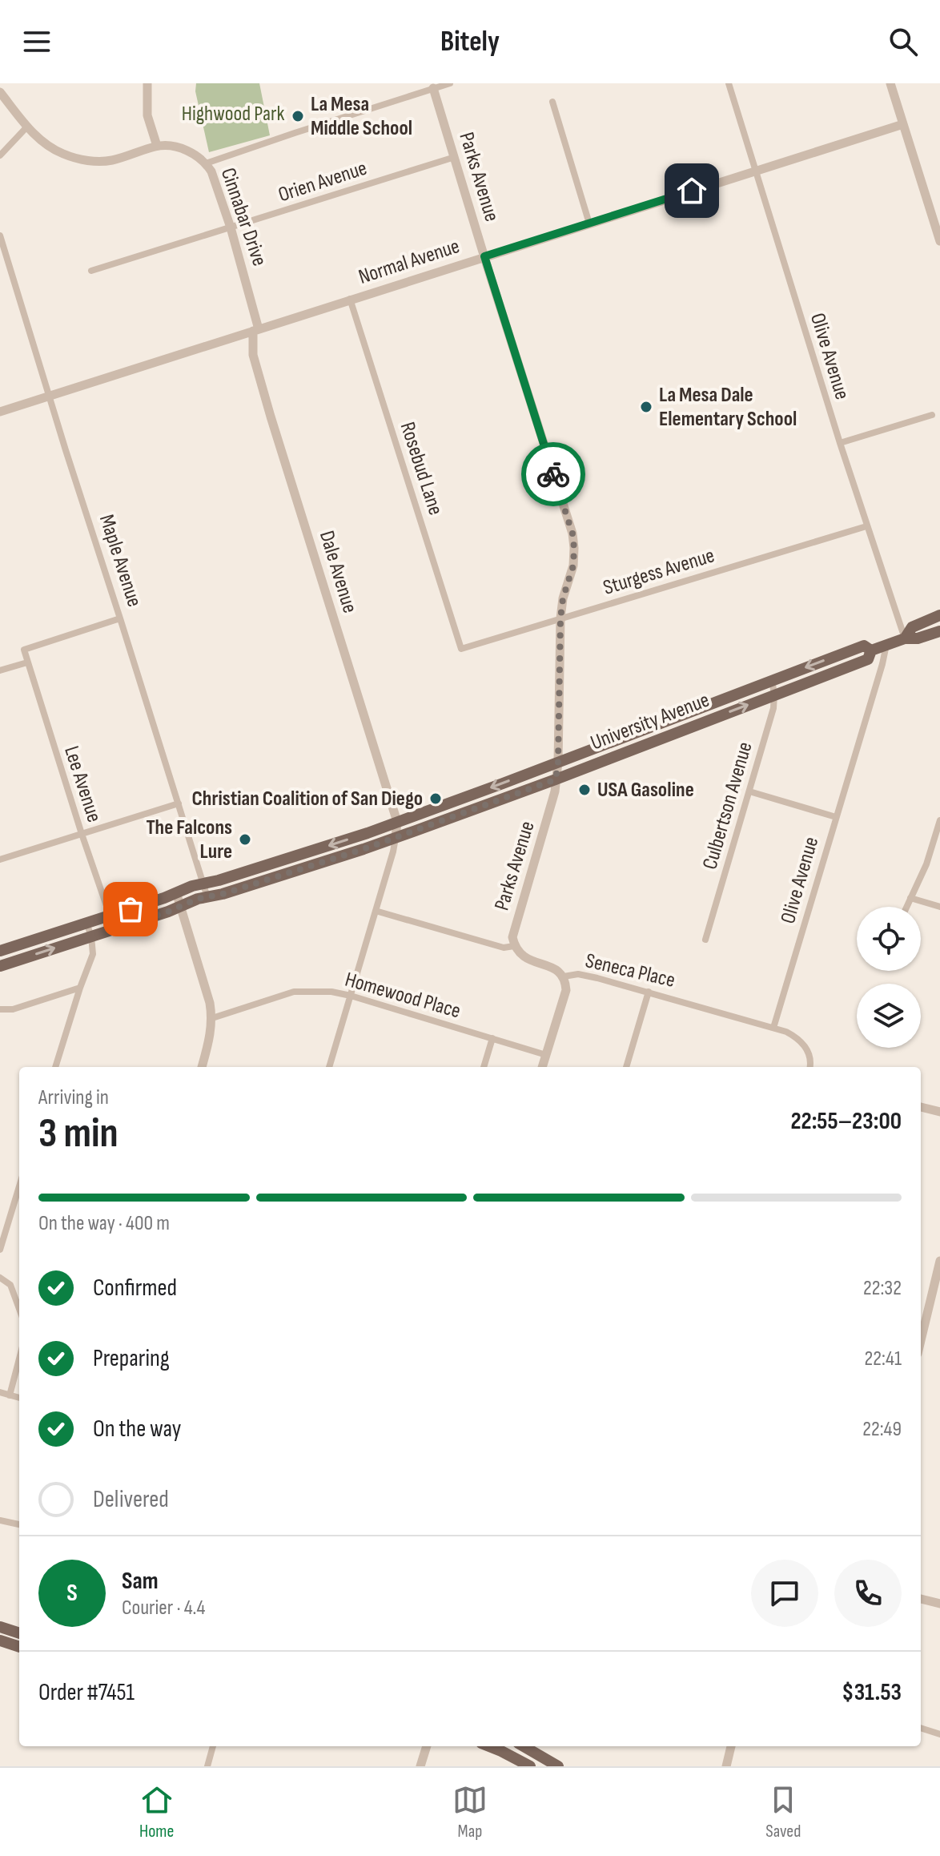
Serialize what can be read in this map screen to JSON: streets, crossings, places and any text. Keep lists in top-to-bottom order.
{
  "streets": {
    "main road": ["University Avenue"],
    "street": [
      "Parks Avenue",
      "Orien Avenue",
      "Cinnabar Drive",
      "Normal Avenue",
      "Olive Avenue",
      "Rosebud Lane",
      "Maple Avenue",
      "Dale Avenue",
      "Sturgess Avenue",
      "Lee Avenue",
      "Culbertson Avenue",
      "Seneca Place",
      "Homewood Place"
    ]
  },
  "crossings": [
    ["Parks Avenue", "Orien Avenue"],
    ["Parks Avenue", "Normal Avenue"],
    ["Parks Avenue", "Sturgess Avenue"],
    ["Parks Avenue", "University Avenue"],
    ["Parks Avenue", "Seneca Place"],
    ["Orien Avenue", "Cinnabar Drive"],
    ["Cinnabar Drive", "Normal Avenue"],
    ["Cinnabar Drive", "Dale Avenue"],
    ["Normal Avenue", "Olive Avenue"],
    ["Normal Avenue", "Rosebud Lane"],
    ["Normal Avenue", "Maple Avenue"],
    ["Normal Avenue", "Dale Avenue"],
    ["Olive Avenue", "Sturgess Avenue"],
    ["Olive Avenue", "University Avenue"],
    ["Olive Avenue", "Seneca Place"],
    ["Rosebud Lane", "Sturgess Avenue"],
    ["Maple Avenue", "University Avenue"],
    ["Dale Avenue", "University Avenue"],
    ["University Avenue", "Lee Avenue"],
    ["University Avenue", "Culbertson Avenue"]
  ],
  "parks": ["Highwood Park"],
  "places": [
    "La Mesa Middle School",
    "La Mesa Dale Elementary School",
    "USA Gasoline",
    "Christian Coalition of San Diego",
    "The Falcons Lure"
  ],
  "page": {
    "header": "Bitely",
    "heading": ["3 min", "Arriving in", "22:55–23:00"],
    "panel": [
      "Sam",
      "Courier · 4.4",
      "Order #7451",
      "$31.53"
    ],
    "bar": "On the way · 400 m",
    "list": [
      ["Confirmed", "22:32"],
      ["Preparing", "22:41"],
      ["On the way", "22:49"],
      "Delivered"
    ],
    "round": "S",
    "tabs": ["Home", "Map", "Saved"]
  }
}
